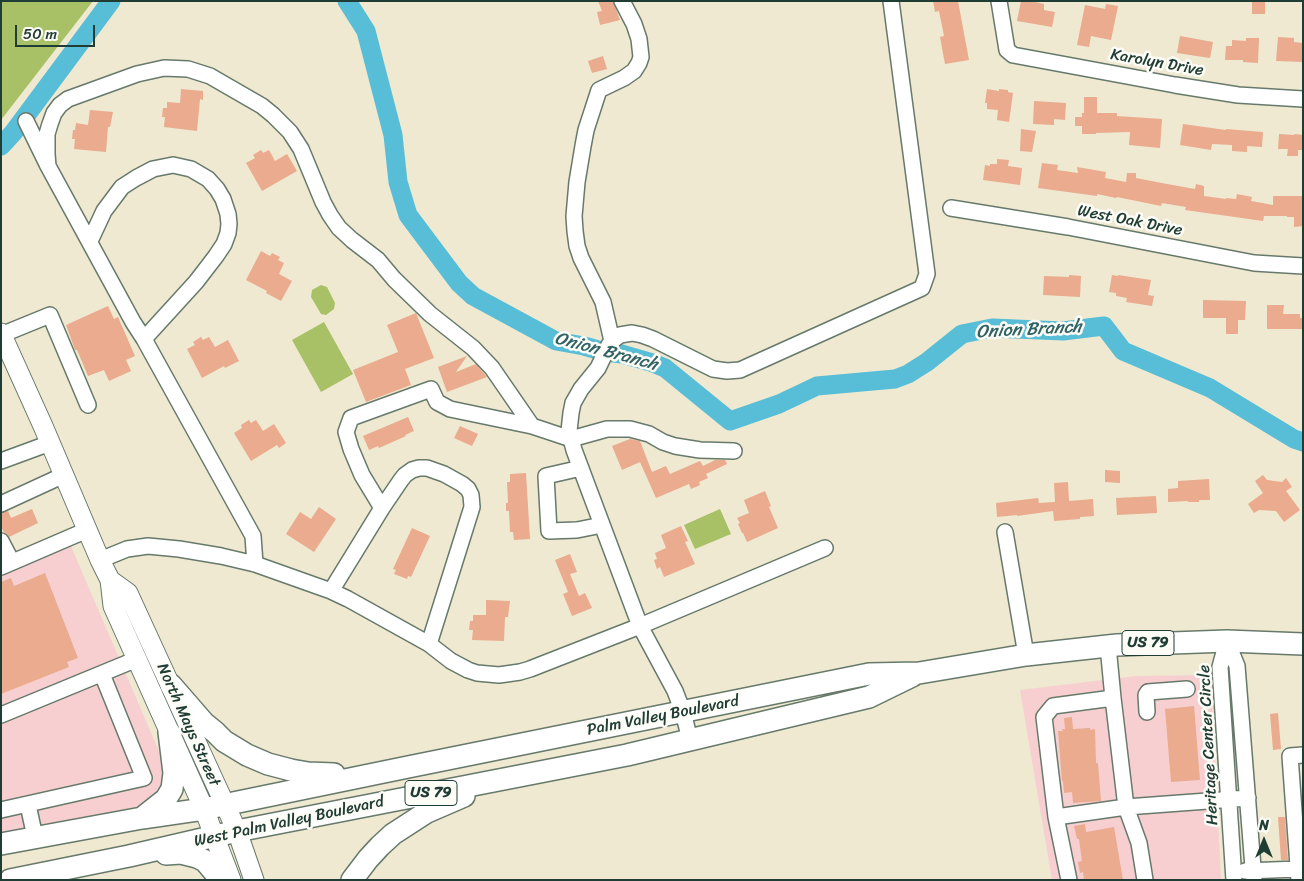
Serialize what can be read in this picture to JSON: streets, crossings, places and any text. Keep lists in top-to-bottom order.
{
  "streets": {
    "highway": ["US 79", "Palm Valley Boulevard", "West Palm Valley Boulevard"],
    "main road": ["North Mays Street"],
    "street": ["Karolyn Drive", "West Oak Drive", "Heritage Center Circle"]
  },
  "crossings": [
    ["Palm Valley Boulevard", "Heritage Center Circle"],
    ["Palm Valley Boulevard", "West Palm Valley Boulevard"],
    ["North Mays Street", "West Palm Valley Boulevard"]
  ],
  "water": ["Onion Branch"],
  "scale_bar": "50 m",
  "north": "top"
}
